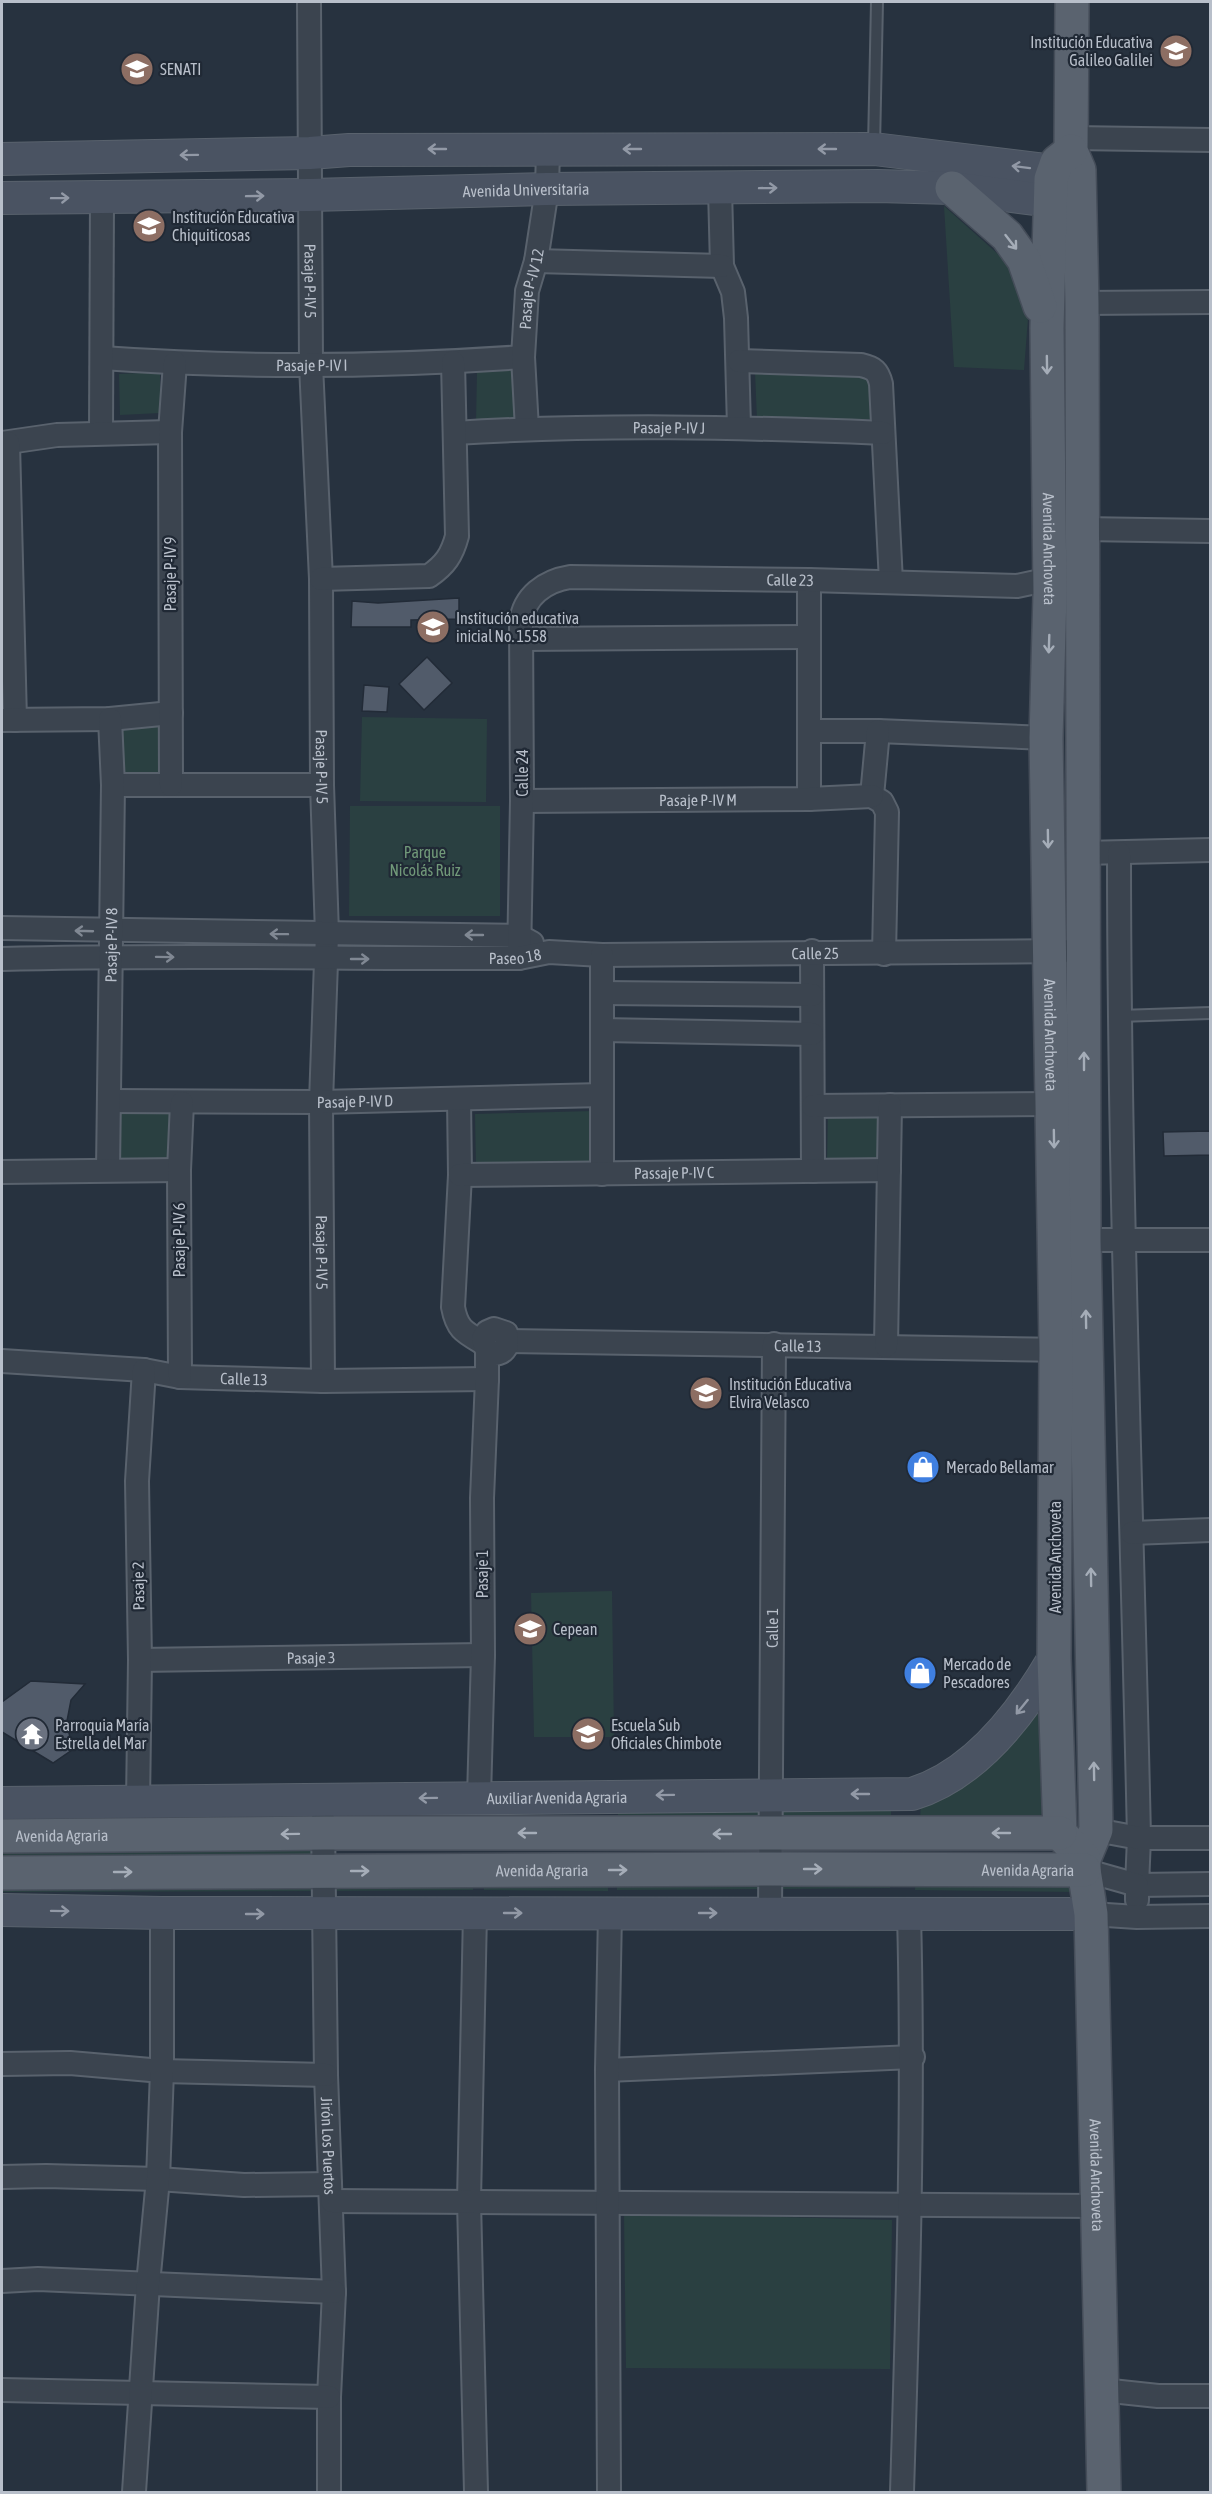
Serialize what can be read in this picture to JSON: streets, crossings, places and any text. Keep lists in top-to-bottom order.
{
  "streets": {
    "main road": ["Avenida Anchoveta", "Avenida Agraria"],
    "street": [
      "Avenida Universitaria",
      "Pasaje P-IV 5",
      "Pasaje P-IV 12",
      "Pasaje P-IV I",
      "Pasaje P-IV J",
      "Pasaje P-IV 9",
      "Calle 23",
      "Calle 24",
      "Pasaje P-IV M",
      "Pasaje P-IV 8",
      "Calle 25",
      "Paseo 18",
      "Pasaje P-IV D",
      "Passaje P-IV C",
      "Pasaje P-IV 6",
      "Calle 13",
      "Pasaje 1",
      "Pasaje 2",
      "Calle 1",
      "Pasaje 3",
      "Auxiliar Avenida Agraria",
      "Jirón Los Puertos"
    ]
  },
  "crossings": [
    ["Avenida Universitaria", "Pasaje P-IV 5"],
    ["Avenida Universitaria", "Pasaje P-IV 12"],
    ["Avenida Universitaria", "Avenida Anchoveta"],
    ["Pasaje P-IV 5", "Pasaje P-IV I"],
    ["Pasaje P-IV 5", "Paseo 18"],
    ["Pasaje P-IV 5", "Pasaje P-IV D"],
    ["Pasaje P-IV 5", "Calle 13"],
    ["Pasaje P-IV 12", "Pasaje P-IV I"],
    ["Pasaje P-IV 12", "Pasaje P-IV J"],
    ["Pasaje P-IV I", "Pasaje P-IV 9"],
    ["Avenida Anchoveta", "Calle 23"],
    ["Avenida Anchoveta", "Calle 25"],
    ["Avenida Anchoveta", "Calle 13"],
    ["Avenida Anchoveta", "Auxiliar Avenida Agraria"],
    ["Avenida Anchoveta", "Avenida Agraria"],
    ["Calle 23", "Calle 24"],
    ["Calle 24", "Pasaje P-IV M"],
    ["Calle 24", "Paseo 18"],
    ["Pasaje P-IV 8", "Paseo 18"],
    ["Pasaje P-IV 8", "Pasaje P-IV D"],
    ["Calle 25", "Paseo 18"],
    ["Pasaje P-IV D", "Pasaje P-IV 6"],
    ["Pasaje P-IV 6", "Calle 13"],
    ["Calle 13", "Pasaje 1"],
    ["Calle 13", "Pasaje 2"],
    ["Calle 13", "Calle 1"],
    ["Pasaje 1", "Pasaje 3"],
    ["Pasaje 1", "Auxiliar Avenida Agraria"],
    ["Pasaje 2", "Pasaje 3"],
    ["Pasaje 2", "Auxiliar Avenida Agraria"],
    ["Calle 1", "Auxiliar Avenida Agraria"],
    ["Calle 1", "Avenida Agraria"],
    ["Auxiliar Avenida Agraria", "Jirón Los Puertos"],
    ["Avenida Agraria", "Jirón Los Puertos"]
  ],
  "parks": ["Parque Nicolás Ruiz"],
  "places": {
    "school or university": [
      "Institución Educativa Galileo Galilei",
      "SENATI",
      "Institución Educativa Chiquiticosas",
      "Institución educativa inicial No. 1558",
      "Institución Educativa Elvira Velasco",
      "Cepean",
      "Escuela Sub Oficiales Chimbote"
    ],
    "shop": ["Mercado Bellamar", "Mercado de Pescadores"],
    "temple": ["Parroquia María Estrella del Mar"]
  }
}
